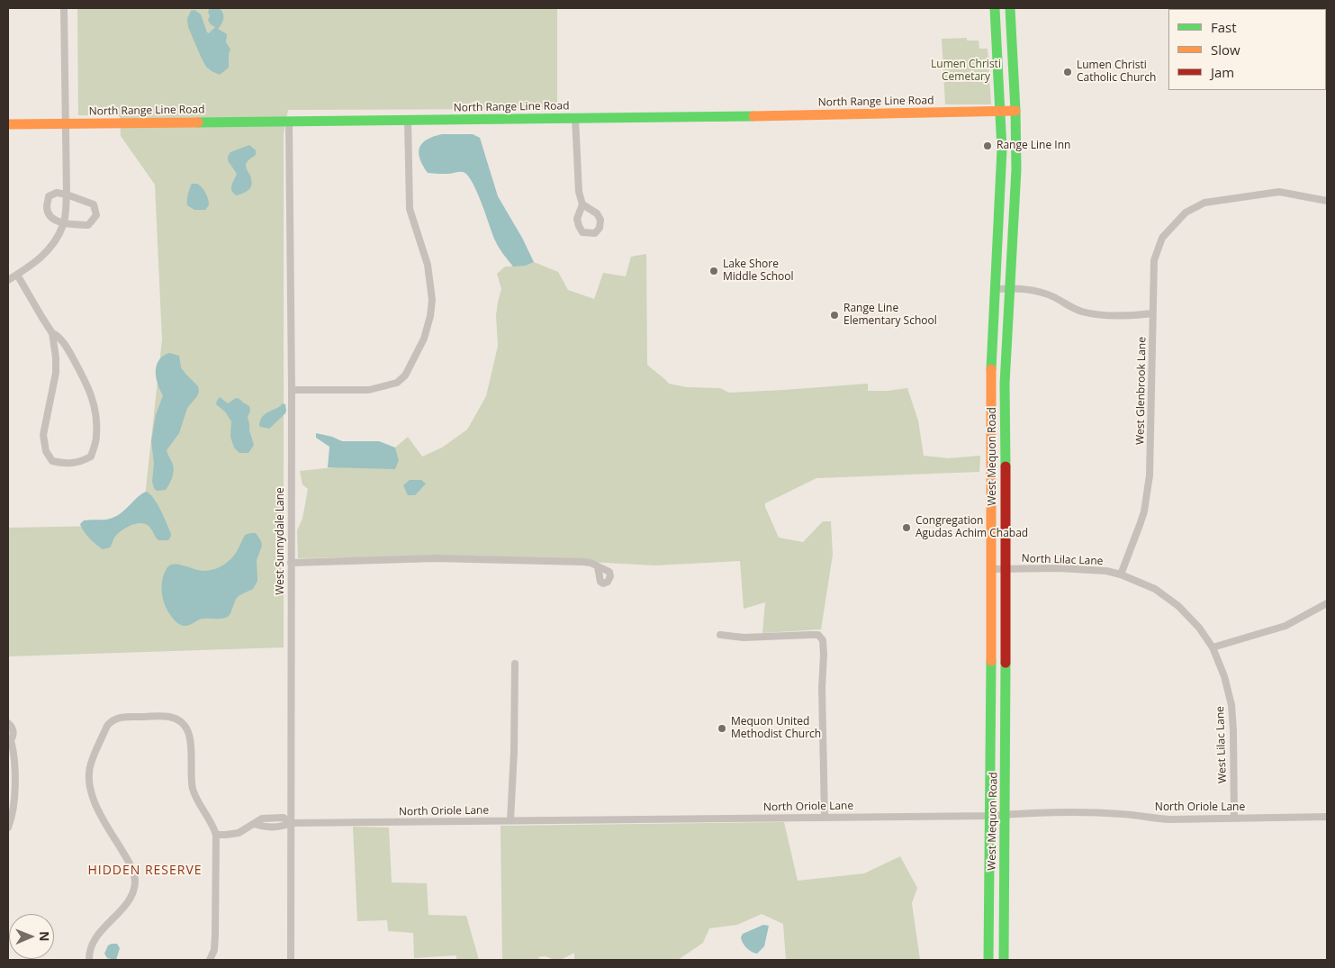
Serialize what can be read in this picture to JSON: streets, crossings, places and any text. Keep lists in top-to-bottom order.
{
  "streets": {
    "main road": ["North Range Line Road", "West Mequon Road"],
    "street": [
      "West Glenbrook Lane",
      "West Sunnydale Lane",
      "North Lilac Lane",
      "West Lilac Lane",
      "North Oriole Lane"
    ]
  },
  "crossings": [
    ["North Range Line Road", "West Mequon Road"],
    ["North Range Line Road", "West Sunnydale Lane"],
    ["West Glenbrook Lane", "North Lilac Lane"],
    ["West Mequon Road", "North Lilac Lane"],
    ["West Mequon Road", "North Oriole Lane"],
    ["West Sunnydale Lane", "North Oriole Lane"],
    ["North Lilac Lane", "West Lilac Lane"],
    ["West Lilac Lane", "North Oriole Lane"]
  ],
  "districts": ["HIDDEN RESERVE"],
  "parks": ["Lumen Christi Cemetary"],
  "places": [
    "Lumen Christi Catholic Church",
    "Range Line Inn",
    "Lake Shore Middle School",
    "Range Line Elementary School",
    "Congregation Agudas Achim Chabad",
    "Mequon United Methodist Church"
  ],
  "legend": ["Fast", "Slow", "Jam"],
  "north": "right"
}
